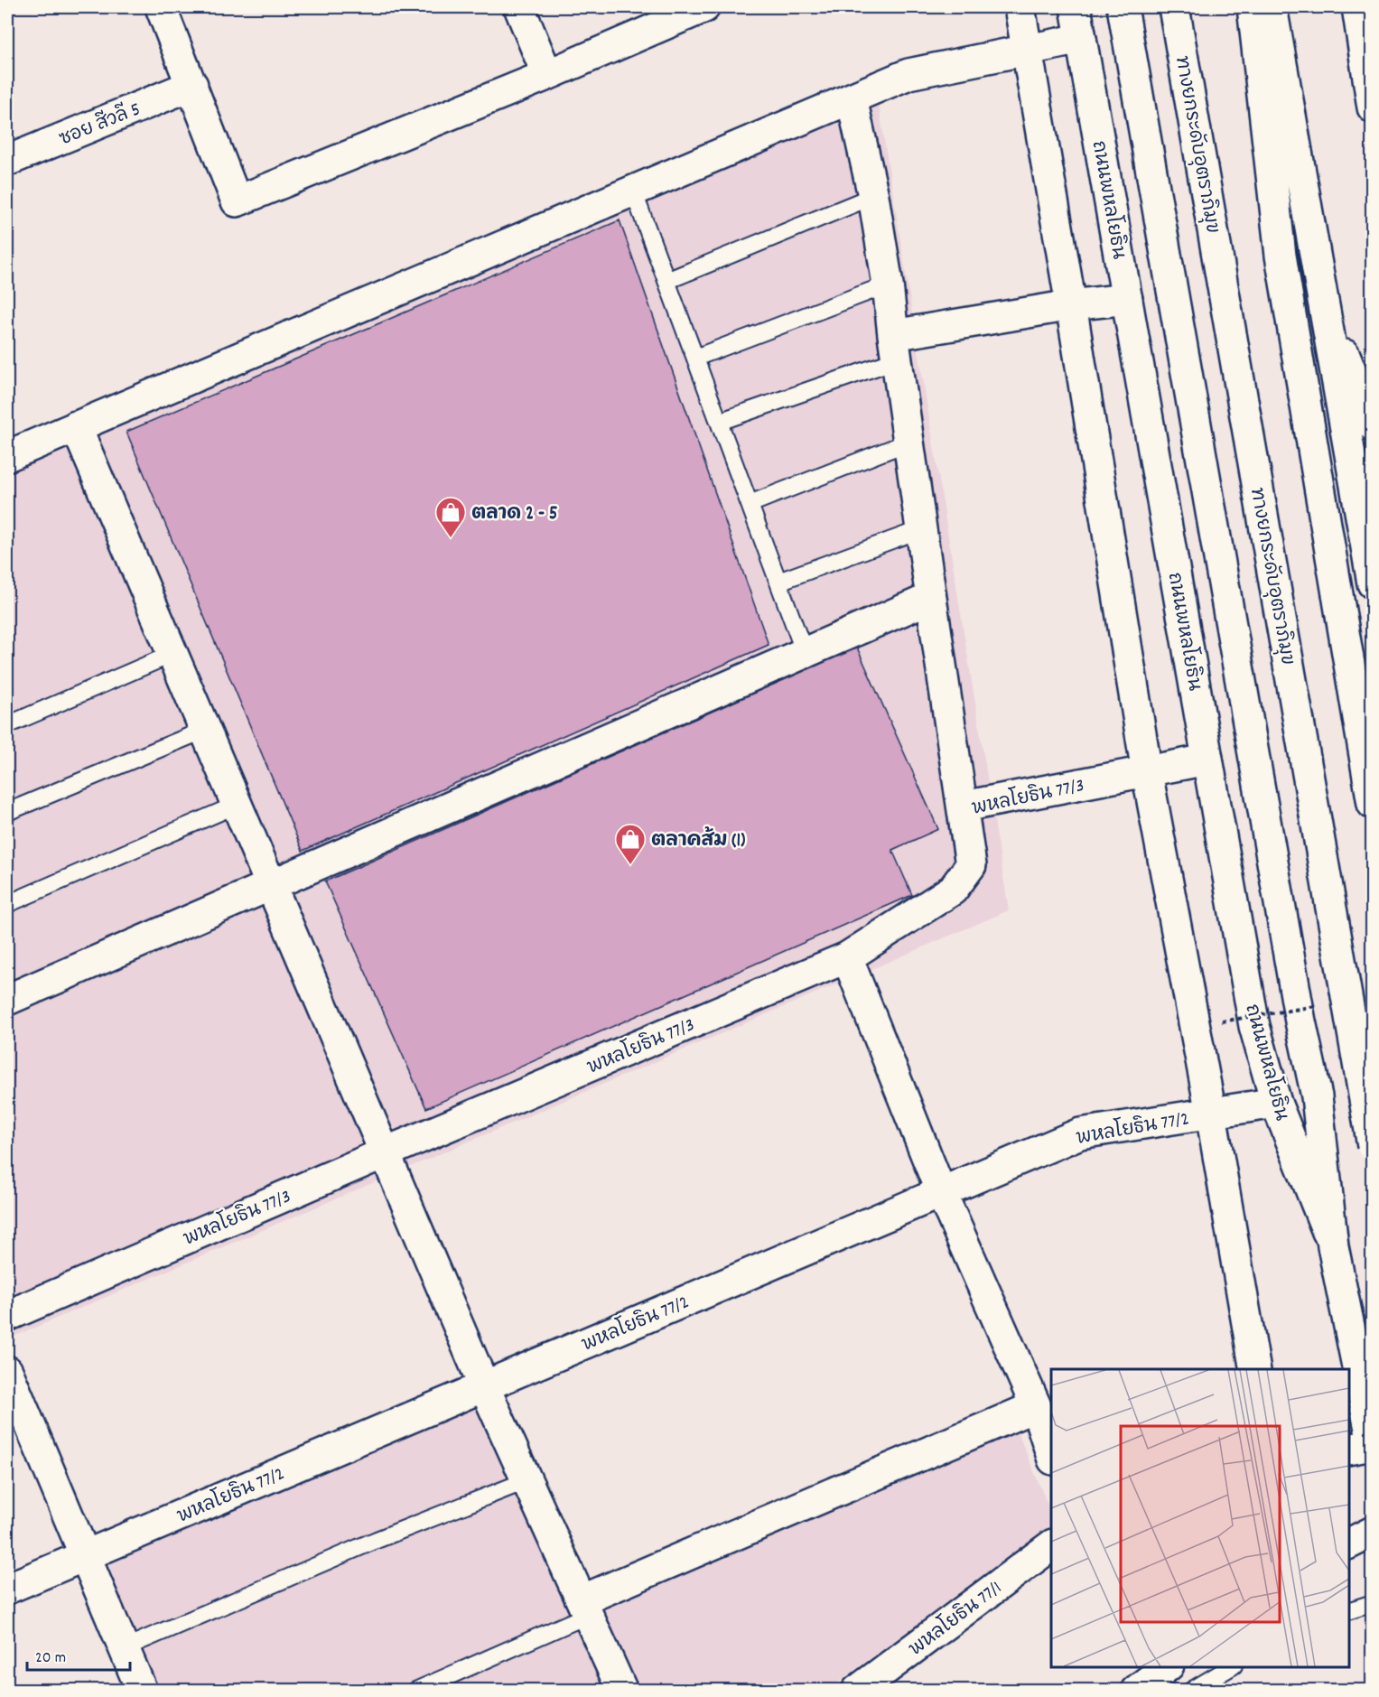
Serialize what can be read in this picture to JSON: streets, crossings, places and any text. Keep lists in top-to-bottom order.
{
  "streets": {
    "main road": [
      "ซอย สีวลี 5",
      "ทางยกระดับอุตราภิมุข",
      "ถนนพหลโยธิน",
      "พหลโยธิน 77/3",
      "พหลโยธิน 77/2",
      "พหลโยธิน 77/1"
    ]
  },
  "crossings": [
    ["ถนนพหลโยธิน", "พหลโยธิน 77/3"],
    ["ถนนพหลโยธิน", "พหลโยธิน 77/2"]
  ],
  "places": {
    "shop": ["ตลาด 2 - 5", "ตลาคส้ม (1)"]
  },
  "scale_bar": "20 m"
}
